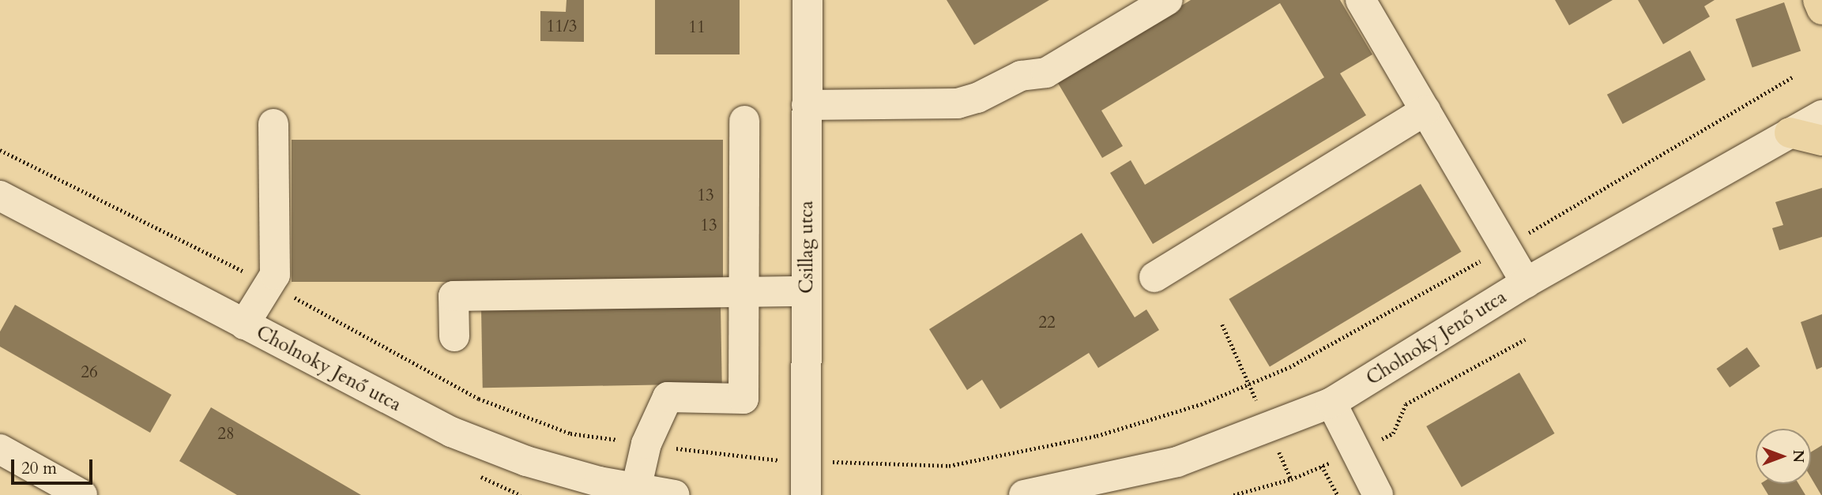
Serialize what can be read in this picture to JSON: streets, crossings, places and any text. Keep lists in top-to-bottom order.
{
  "streets": {
    "street": ["Csillag utca", "Cholnoky Jenő utca"]
  },
  "house_numbers": [
    "11/3",
    "11",
    "13",
    "13",
    "22",
    "26",
    "28"
  ],
  "scale_bar": "20 m",
  "north": "right"
}
